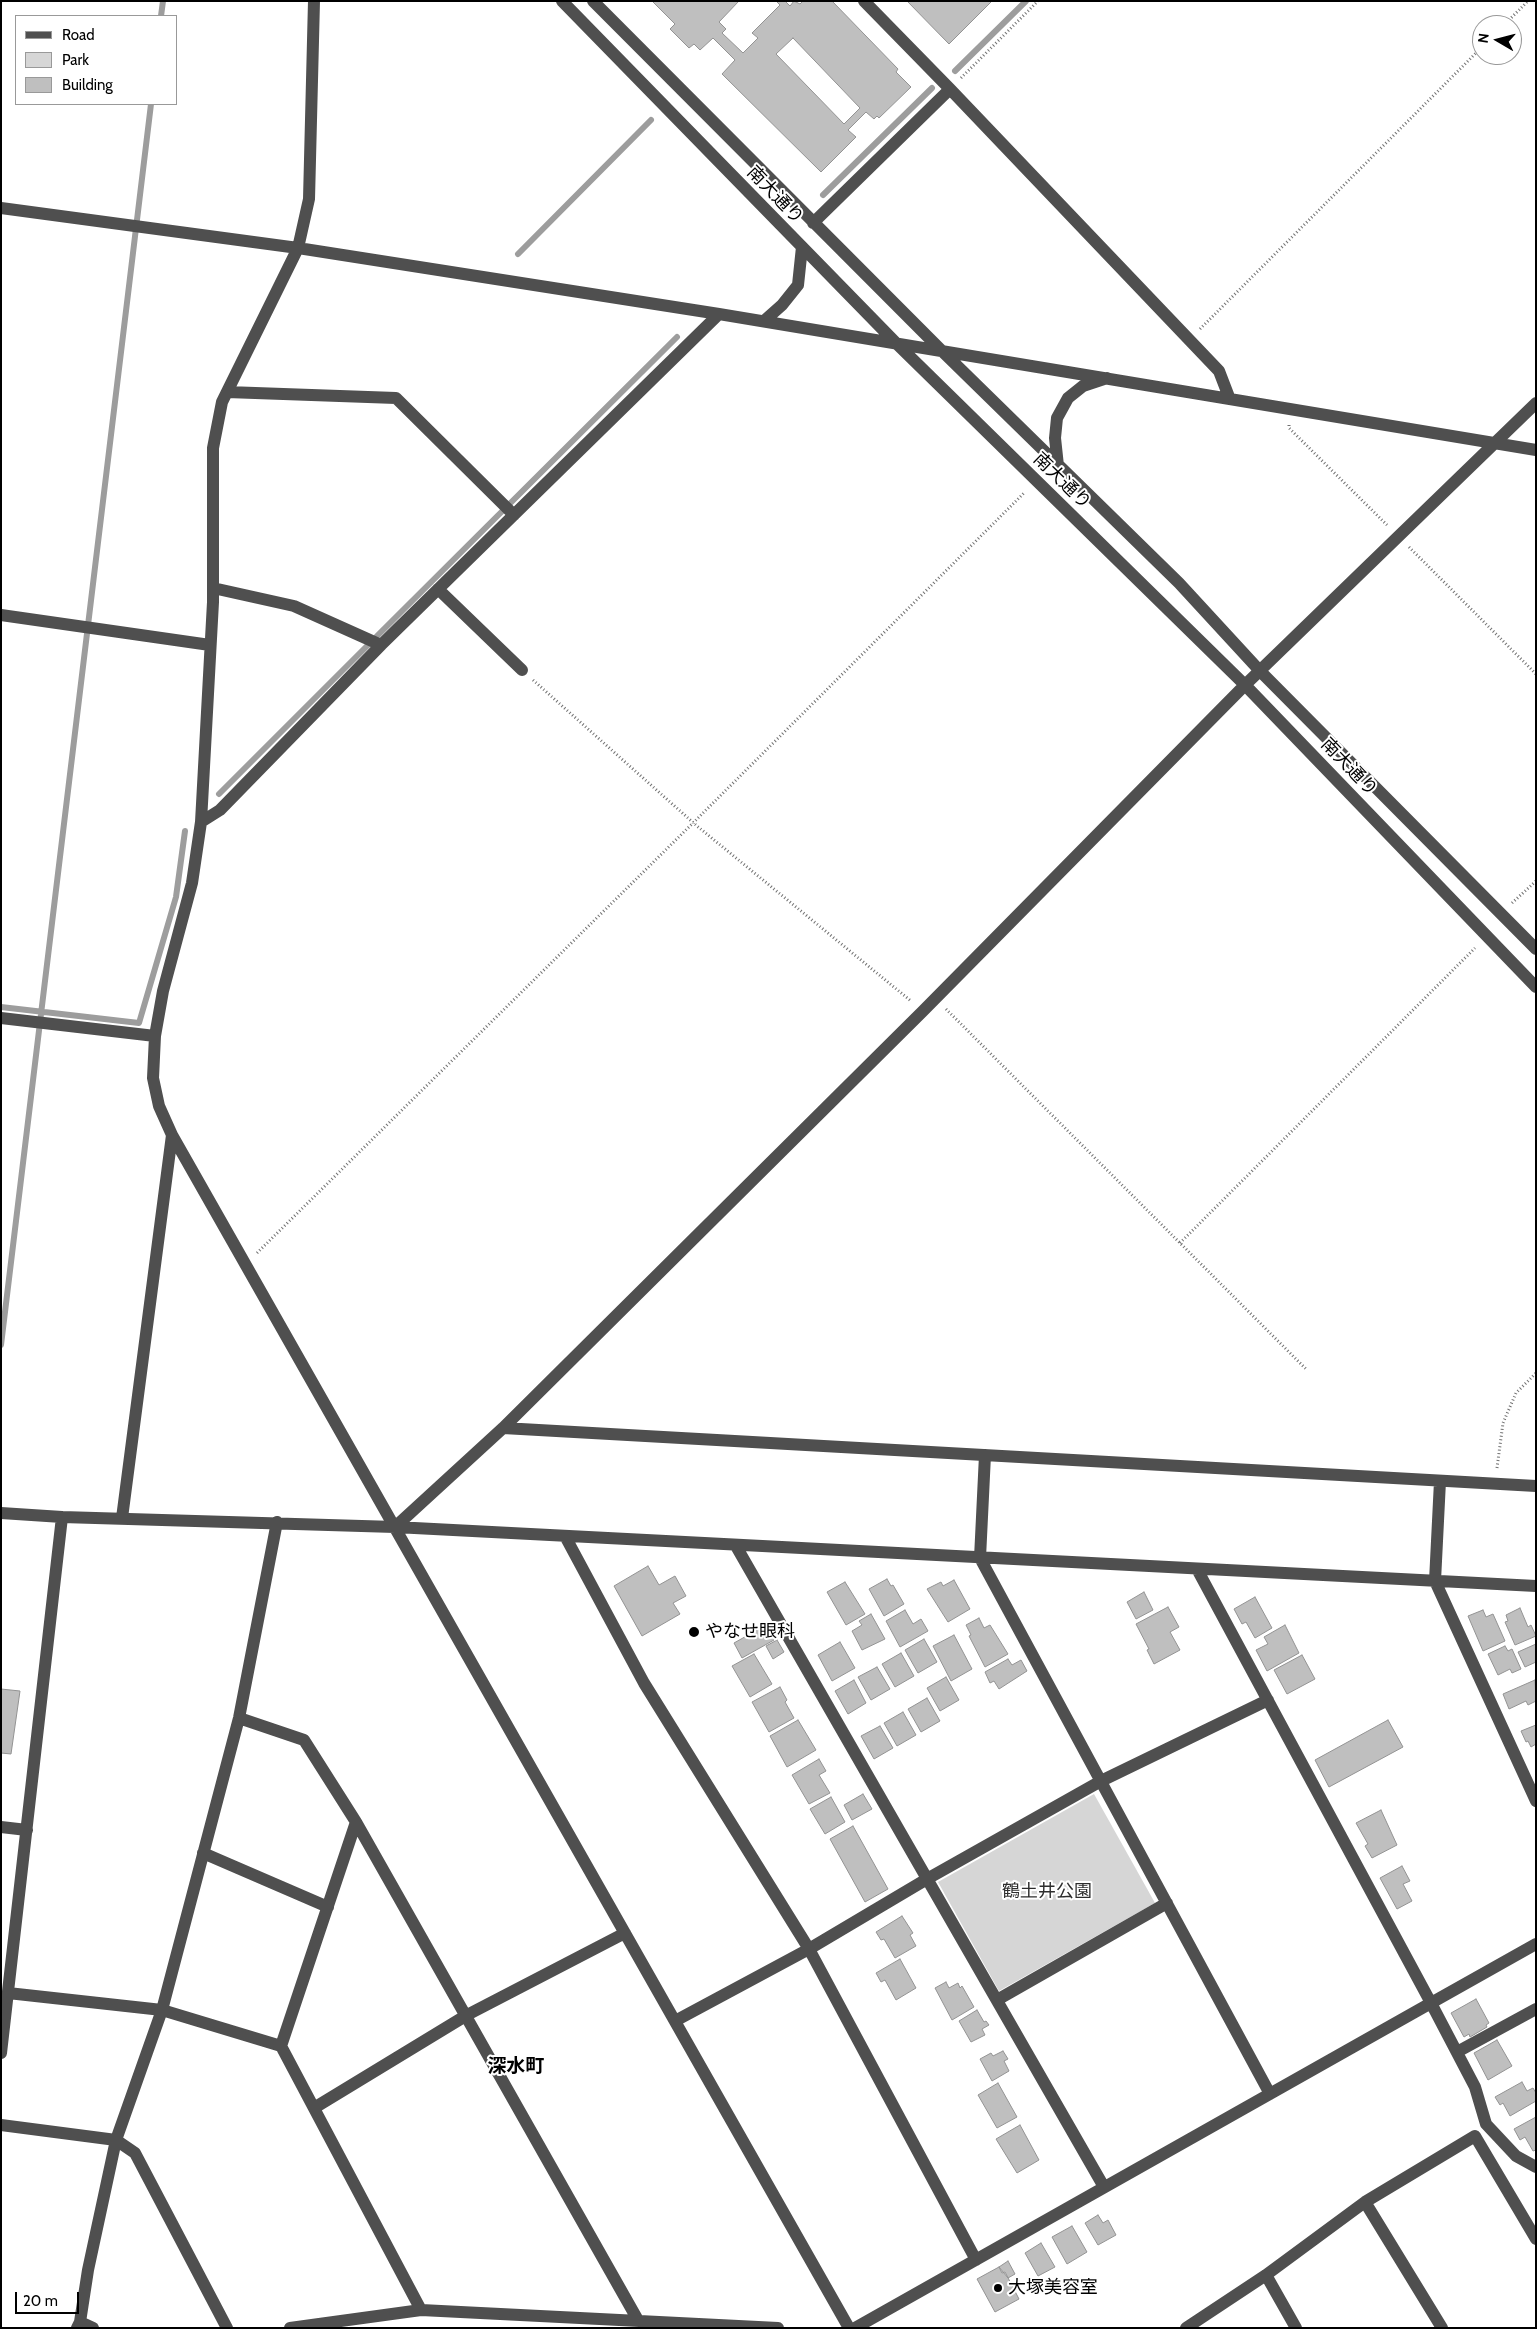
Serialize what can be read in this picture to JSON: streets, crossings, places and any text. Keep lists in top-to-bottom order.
{
  "streets": {
    "street": ["南大通り"]
  },
  "districts": ["深水町"],
  "parks": ["鶴土井公園"],
  "places": ["やなせ眼科", "大塚美容室"],
  "legend": ["Road", "Park", "Building"],
  "scale_bar": "20 m",
  "north": "left"
}
